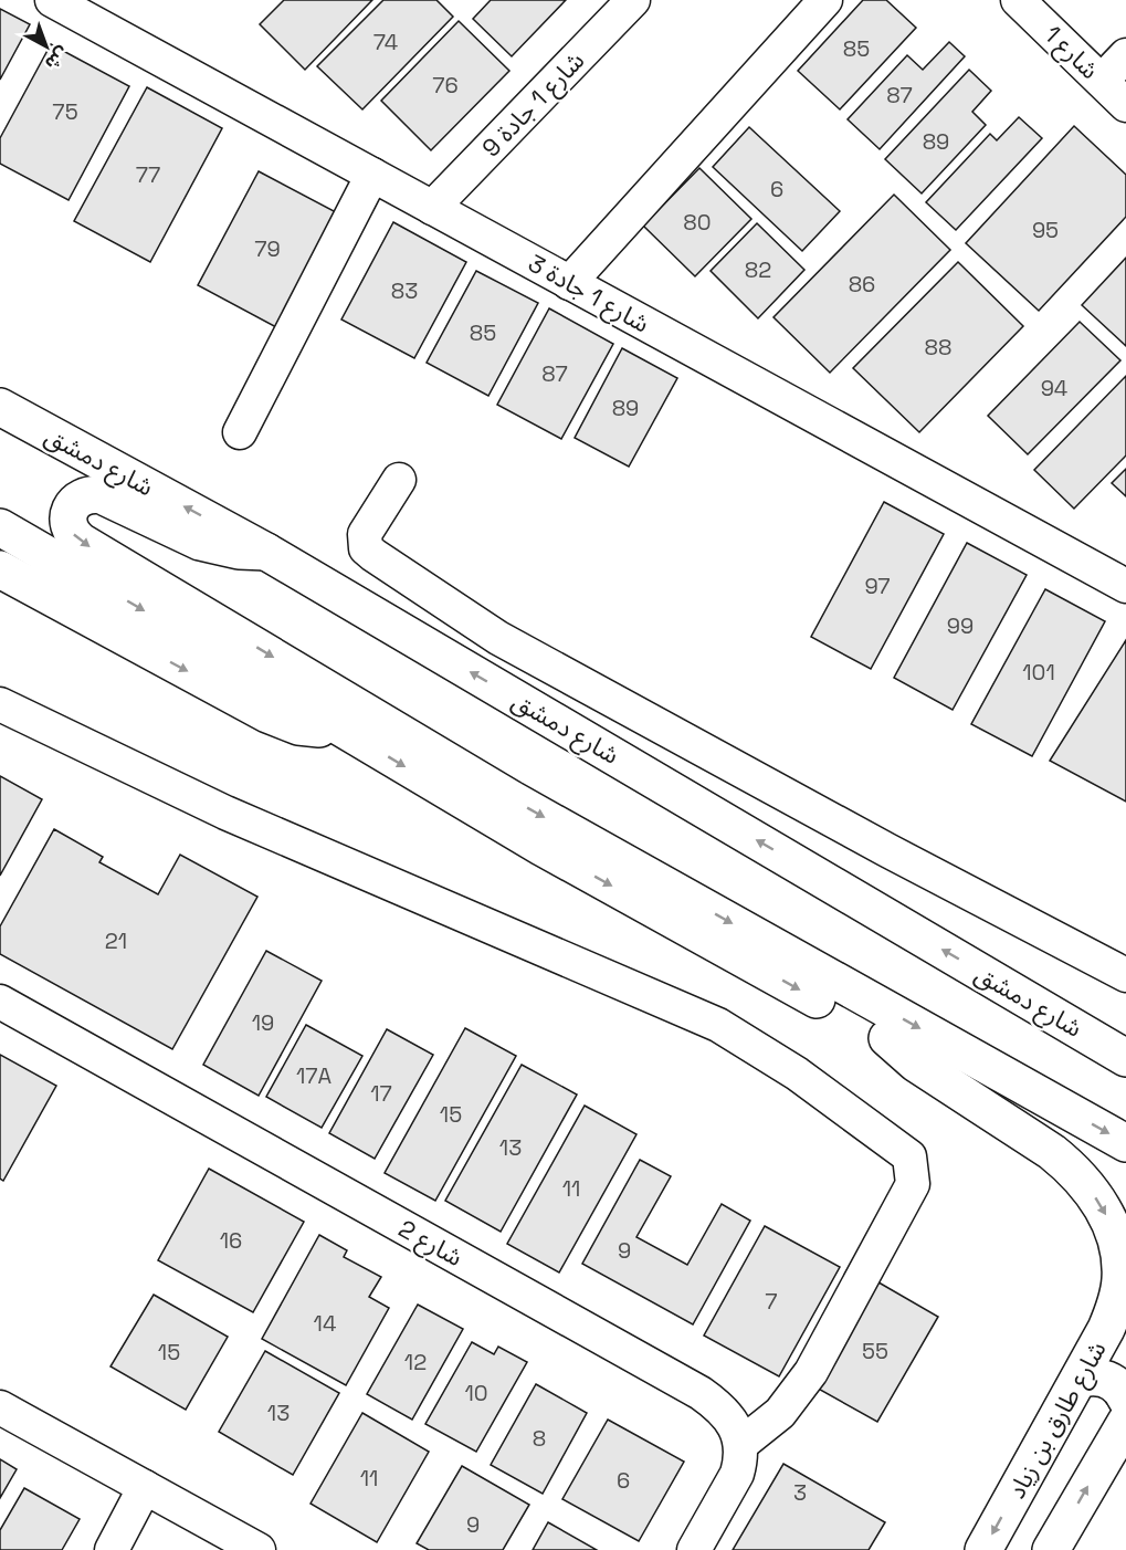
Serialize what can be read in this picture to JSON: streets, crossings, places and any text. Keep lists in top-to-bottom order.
{
  "streets": {
    "main road": ["شارع دمشق", "شارع طارق بن زياد"],
    "street": [
      "شارع 1",
      "شارع 1 جادة 9",
      "شارع 1 جادة 3",
      "شارع 2"
    ]
  },
  "crossings": [
    ["شارع 1 جادة 9", "شارع 1 جادة 3"]
  ],
  "house_numbers": [
    "74",
    "85",
    "76",
    "87",
    "75",
    "89",
    "77",
    "6",
    "80",
    "95",
    "79",
    "82",
    "86",
    "83",
    "85",
    "88",
    "87",
    "94",
    "89",
    "97",
    "99",
    "101",
    "21",
    "19",
    "17A",
    "17",
    "15",
    "13",
    "11",
    "16",
    "9",
    "7",
    "14",
    "55",
    "15",
    "12",
    "10",
    "13",
    "8",
    "11",
    "6",
    "3",
    "9"
  ],
  "north": "bottom right"
}
